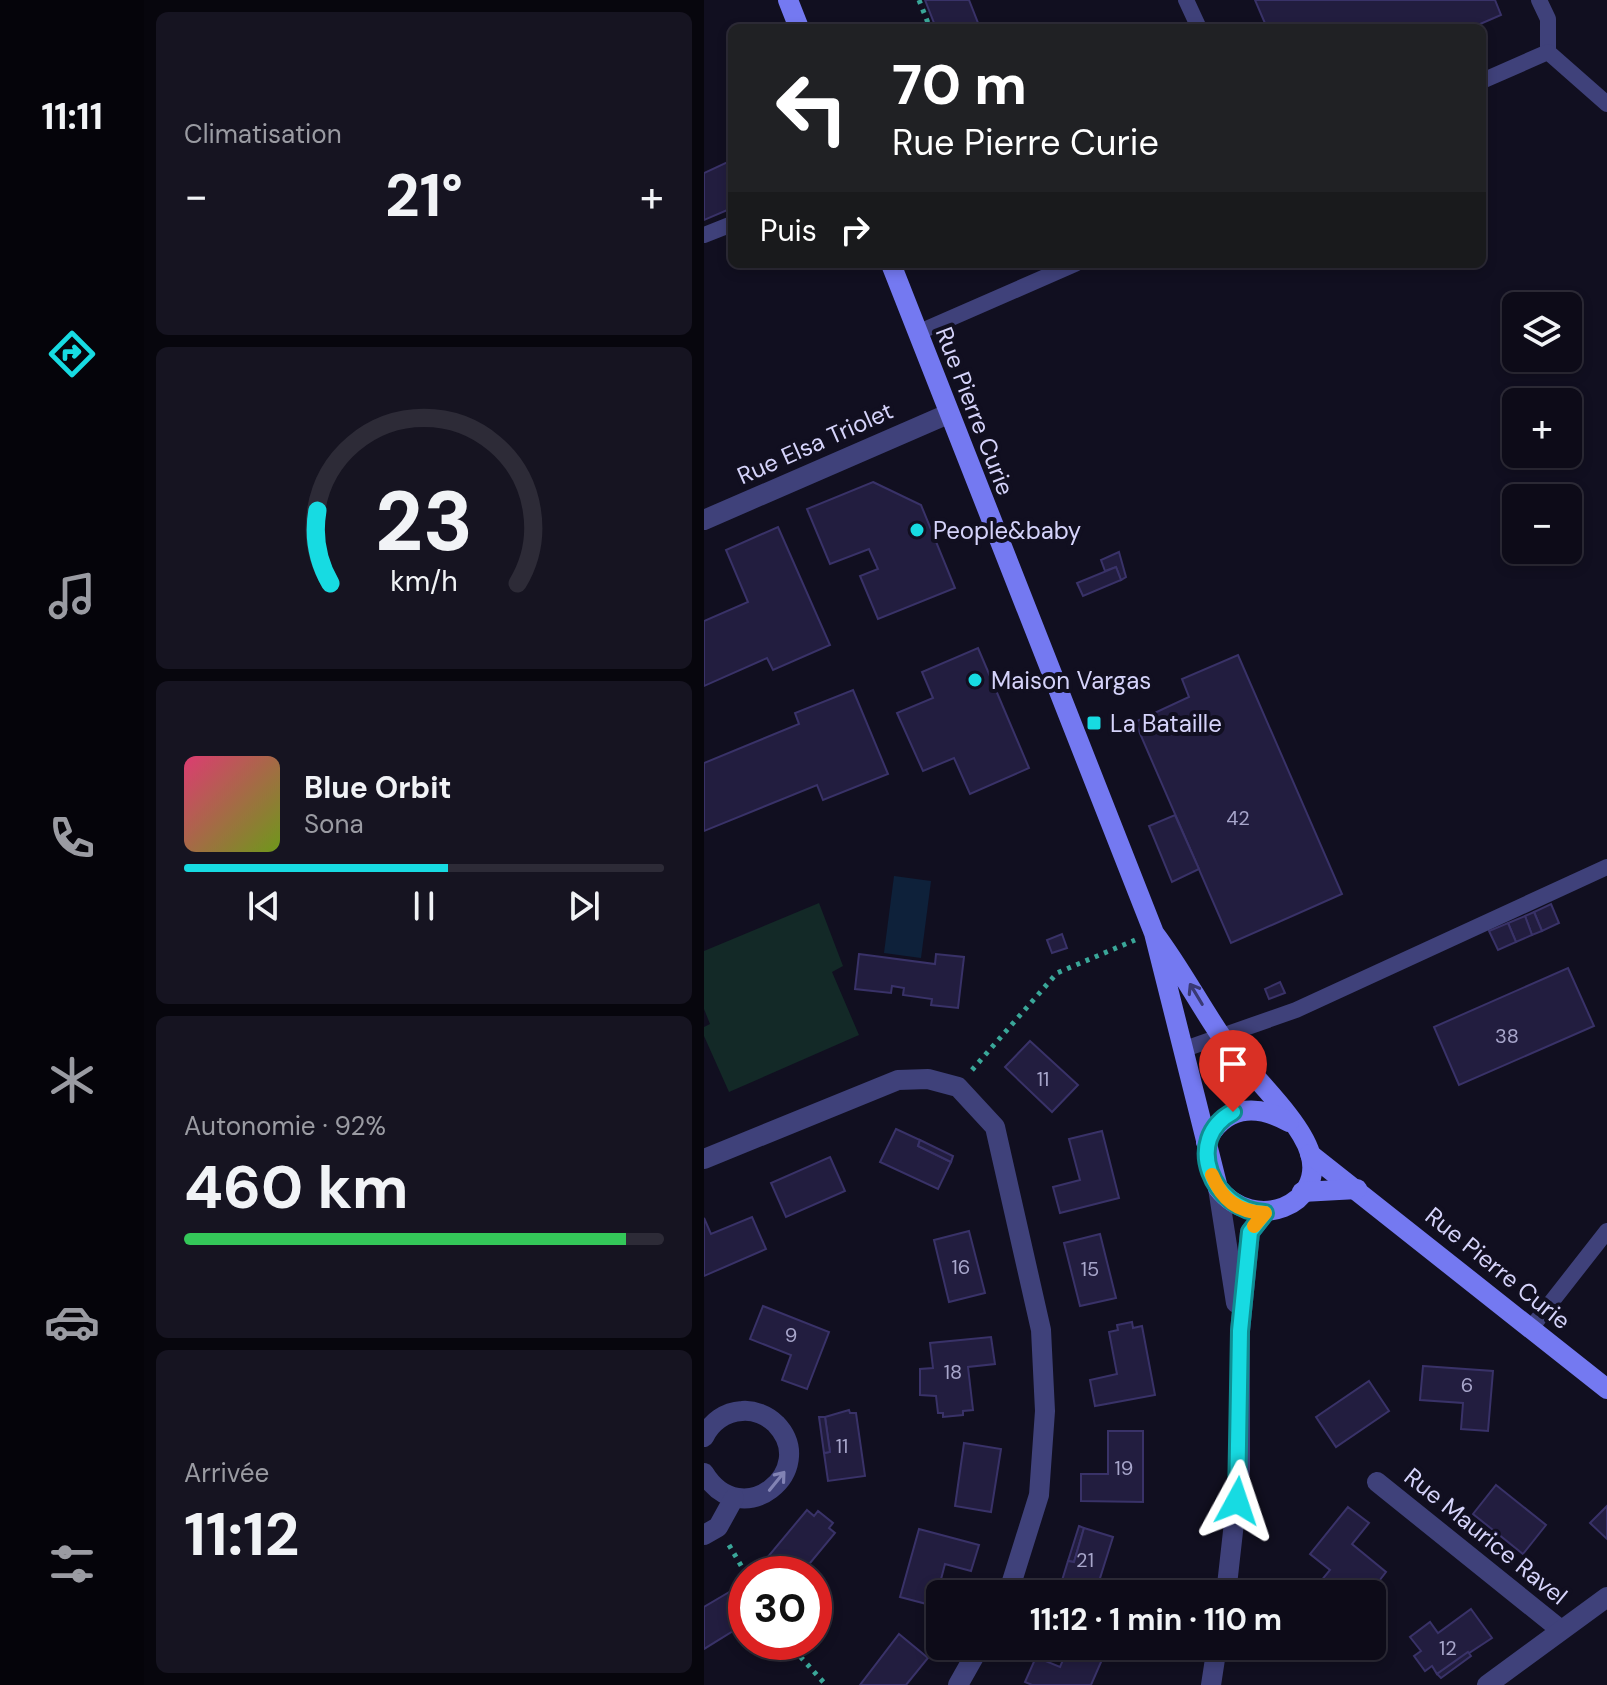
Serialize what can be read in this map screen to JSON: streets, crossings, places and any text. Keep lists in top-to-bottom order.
{
  "streets": {
    "street": ["Rue Pierre Curie", "Rue Elsa Triolet", "Rue Maurice Ravel"]
  },
  "crossings": [
    ["Rue Pierre Curie", "Rue Elsa Triolet"]
  ],
  "places": {
    "other": ["People&baby", "Maison Vargas"],
    "transit": ["La Bataille"]
  },
  "house_numbers": [
    "42",
    "38",
    "11",
    "16",
    "15",
    "9",
    "18",
    "6",
    "11",
    "19",
    "21",
    "12"
  ],
  "page": {
    "tabs": "11:11",
    "tile": [
      "Climatisation",
      ["Autonomie · 92%", "460 km"],
      ["Arrivée", "11:12"]
    ],
    "turn": ["70 m", "Rue Pierre Curie"],
    "heat": ["−", "21°", "+"],
    "then": "Puis",
    "map_buttons": ["+", "−"],
    "song": ["Blue Orbit", "Sona"],
    "limit": "30",
    "trip": "11:12 · 1 min · 110 m",
    "gauge": ["23", "km/h"]
  }
}
